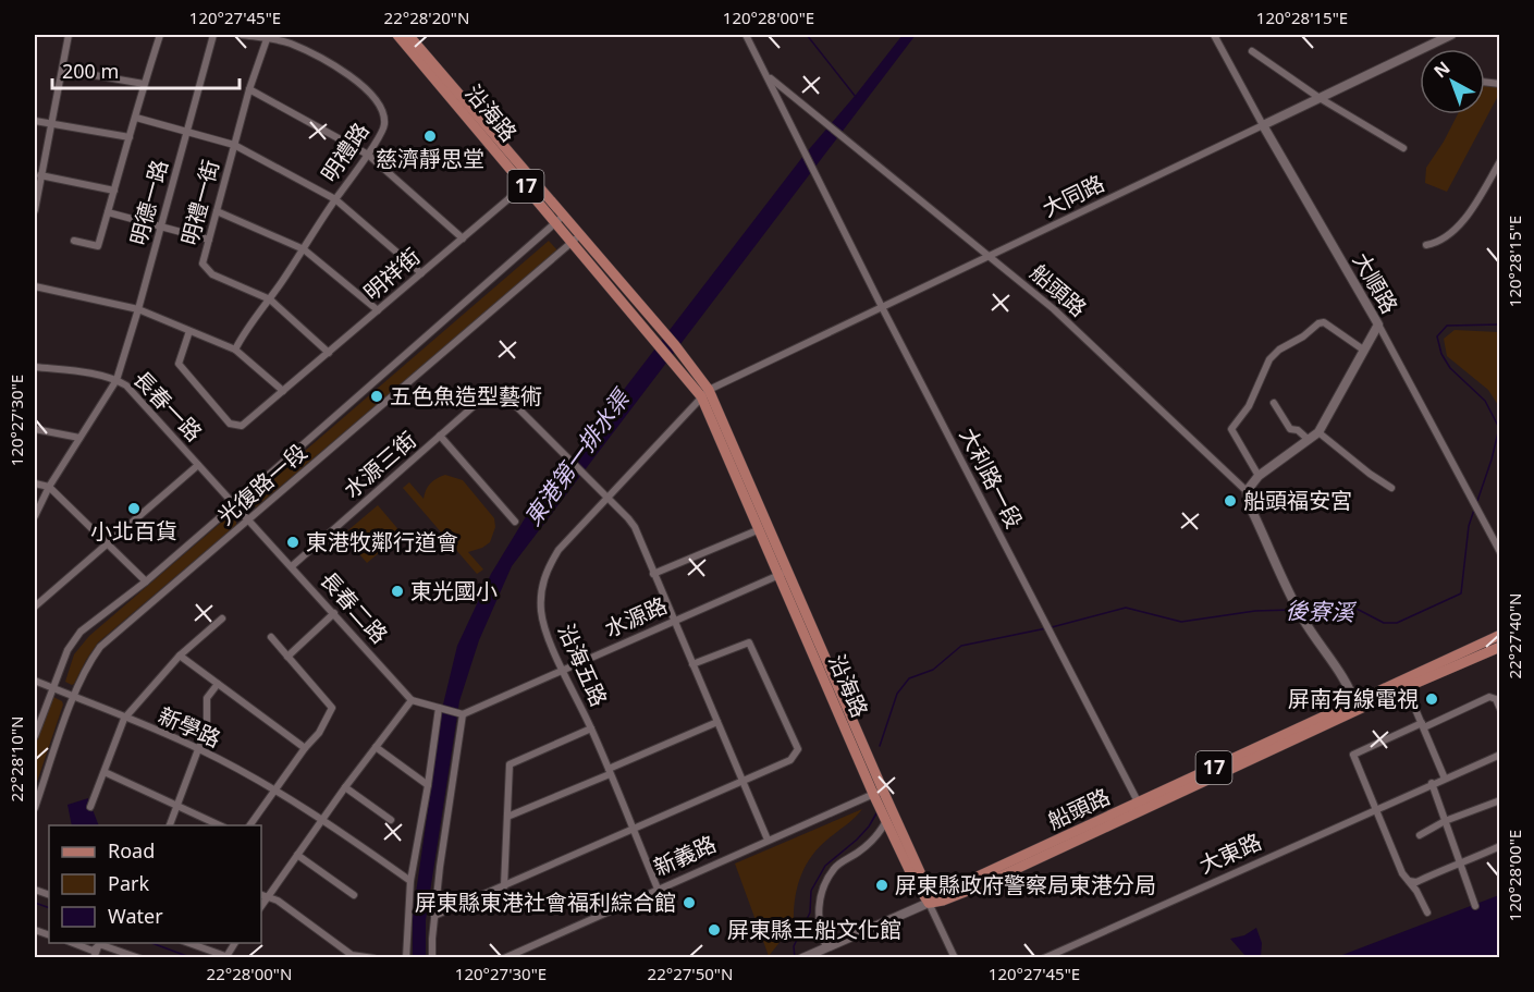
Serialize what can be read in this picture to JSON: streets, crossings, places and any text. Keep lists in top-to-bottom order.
{
  "streets": {
    "main road": ["沿海路", "17", "船頭路"],
    "street": [
      "明禮路",
      "大同路",
      "明德一路",
      "明禮一街",
      "明祥街",
      "大順路",
      "長春一路",
      "水源三街",
      "大利路一段",
      "光復路一段",
      "長春二路",
      "水源路",
      "沿海五路",
      "新學路",
      "大東路",
      "新義路"
    ]
  },
  "crossings": [
    ["沿海路", "大同路"],
    ["沿海路", "明祥街"],
    ["沿海路", "船頭路"],
    ["沿海路", "光復路一段"],
    ["沿海路", "水源路"],
    ["沿海路", "沿海五路"],
    ["沿海路", "新義路"],
    ["明禮路", "明禮一街"],
    ["大同路", "大順路"],
    ["大同路", "船頭路"],
    ["大同路", "大利路一段"],
    ["大同路", "沿海五路"],
    ["明德一路", "長春一路"],
    ["明禮一街", "明祥街"],
    ["船頭路", "大利路一段"],
    ["長春一路", "光復路一段"],
    ["長春一路", "長春二路"],
    ["水源三街", "長春二路"],
    ["水源三街", "沿海五路"],
    ["光復路一段", "長春二路"],
    ["光復路一段", "新學路"],
    ["水源路", "沿海五路"],
    ["沿海五路", "新義路"]
  ],
  "water": ["東港第一排水渠", "後寮溪"],
  "places": [
    "慈濟靜思堂",
    "五色魚造型藝術",
    "船頭福安宮",
    "小北百貨",
    "東港牧鄰行道會",
    "東光國小",
    "屏南有線電視",
    "屏東縣政府警察局東港分局",
    "屏東縣東港社會福利綜合館",
    "屏東縣王船文化館"
  ],
  "legend": ["Road", "Park", "Water"],
  "scale_bar": "200 m",
  "north": "top left",
  "coordinates": [
    "120°27'45\"E",
    "22°28'20\"N",
    "120°28'00\"E",
    "120°28'15\"E",
    "120°27'30\"E",
    "22°27'40\"N",
    "22°28'10\"N",
    "22°28'00\"N",
    "22°27'50\"N"
  ]
}
